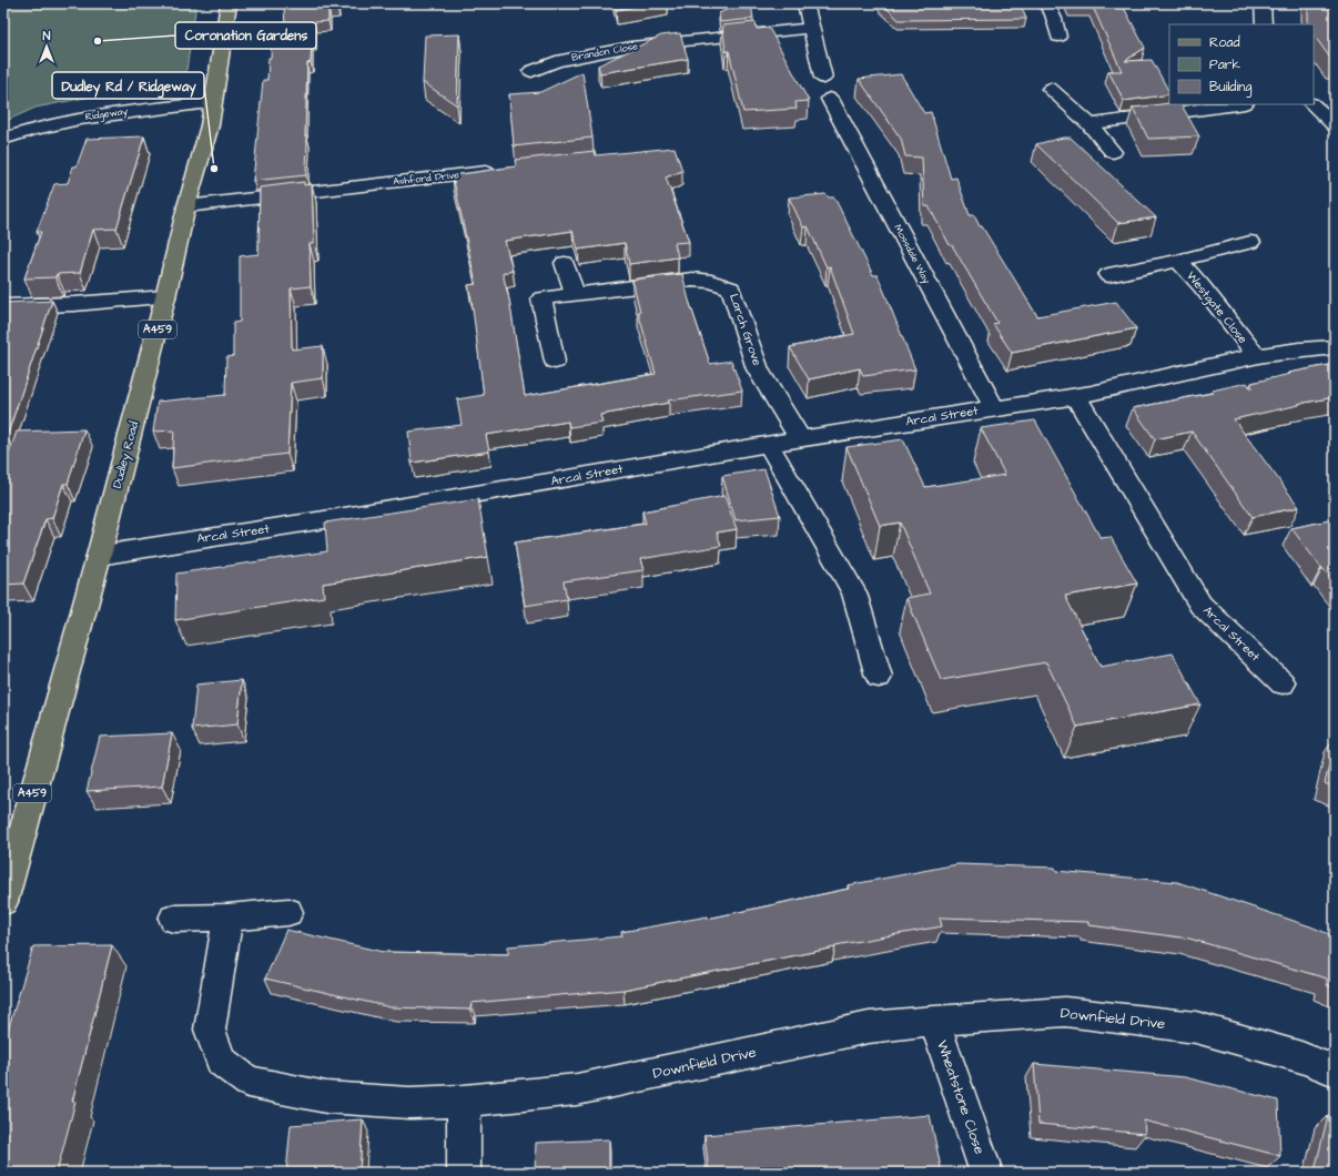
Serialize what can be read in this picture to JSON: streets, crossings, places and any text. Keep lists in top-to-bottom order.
{
  "streets": {
    "main road": ["A459", "Dudley Road"],
    "street": [
      "Brandon Close",
      "Ridgeway",
      "Ashford Drive",
      "Mossdale Way",
      "Westgate Close",
      "Larch Grove",
      "Arcal Street",
      "Downfield Drive",
      "Wheatstone Close"
    ]
  },
  "crossings": [
    ["Ridgeway", "Dudley Road"],
    ["Ashford Drive", "Dudley Road"],
    ["Mossdale Way", "Arcal Street"],
    ["Westgate Close", "Arcal Street"],
    ["Larch Grove", "Arcal Street"],
    ["Arcal Street", "Dudley Road"],
    ["Downfield Drive", "Wheatstone Close"]
  ],
  "places": ["Coronation Gardens", "Dudley Rd / Ridgeway"],
  "legend": ["Road", "Park", "Building"],
  "north": "top"
}
